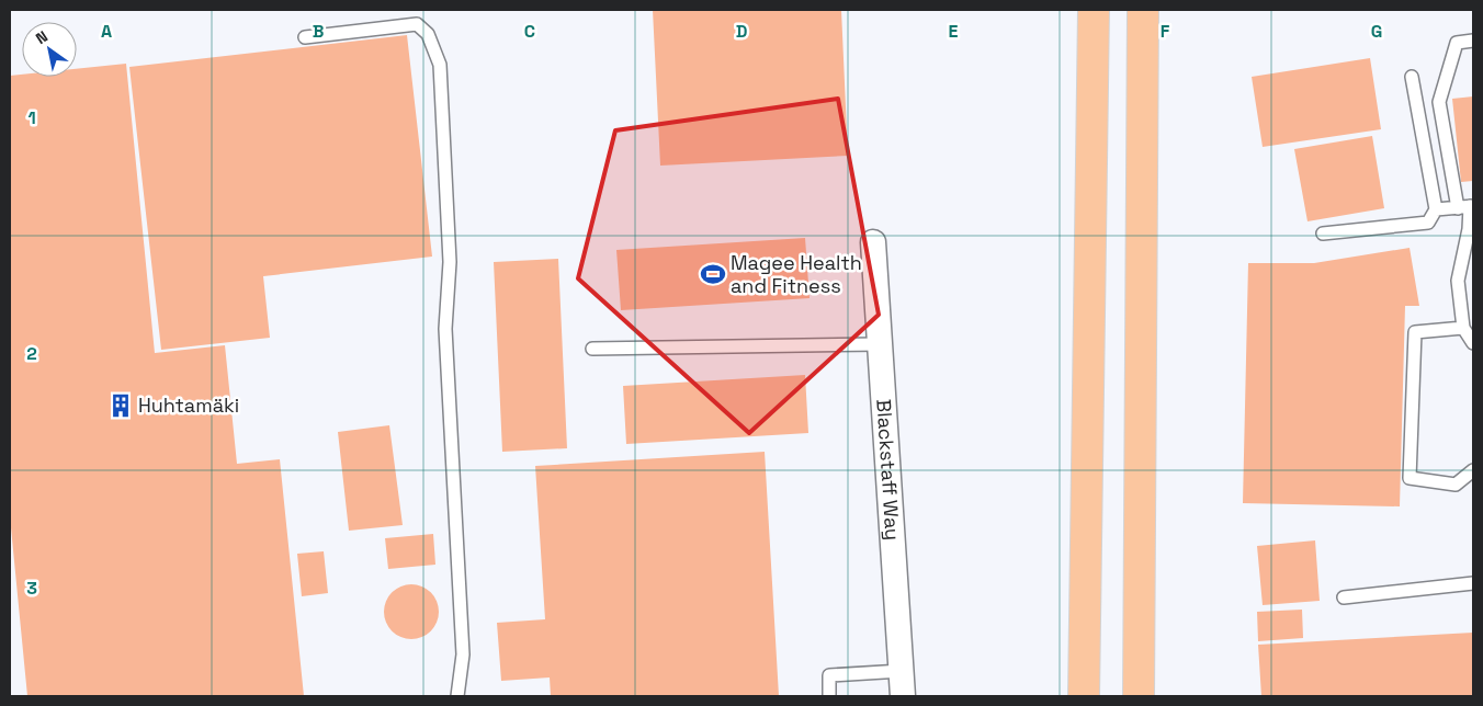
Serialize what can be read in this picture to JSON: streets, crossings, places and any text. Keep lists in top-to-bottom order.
{
  "streets": {
    "street": ["Blackstaff Way"]
  },
  "places": {
    "sports": ["Magee Health and Fitness"],
    "building": ["Huhtamäki"]
  },
  "north": "top left",
  "grid": {
    "columns": [
      "A",
      "B",
      "C",
      "D",
      "E",
      "F",
      "G"
    ],
    "rows": ["1", "2", "3"]
  }
}
